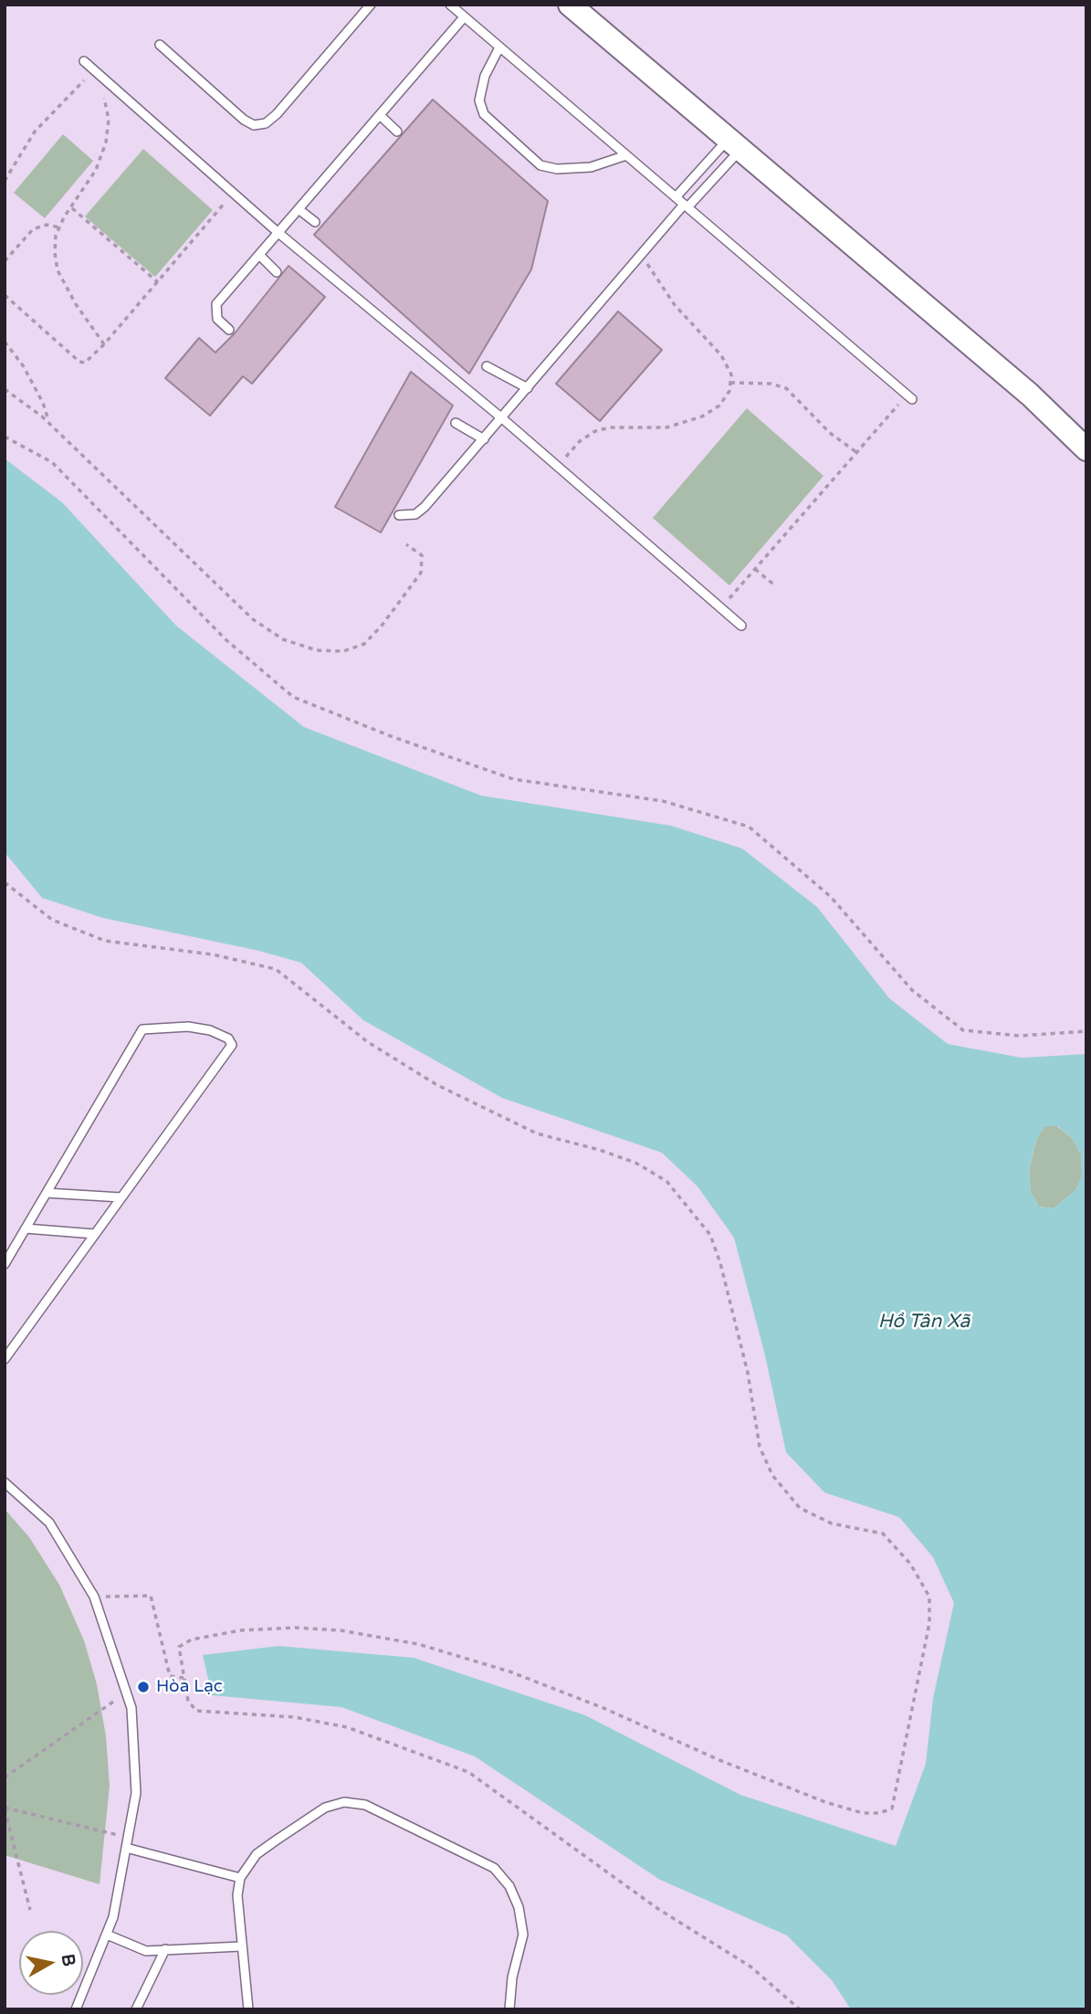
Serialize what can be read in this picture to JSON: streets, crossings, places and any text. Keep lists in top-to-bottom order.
{
  "water": ["Hồ Tân Xã"],
  "places": ["Hòa Lạc"],
  "north": "right"
}
